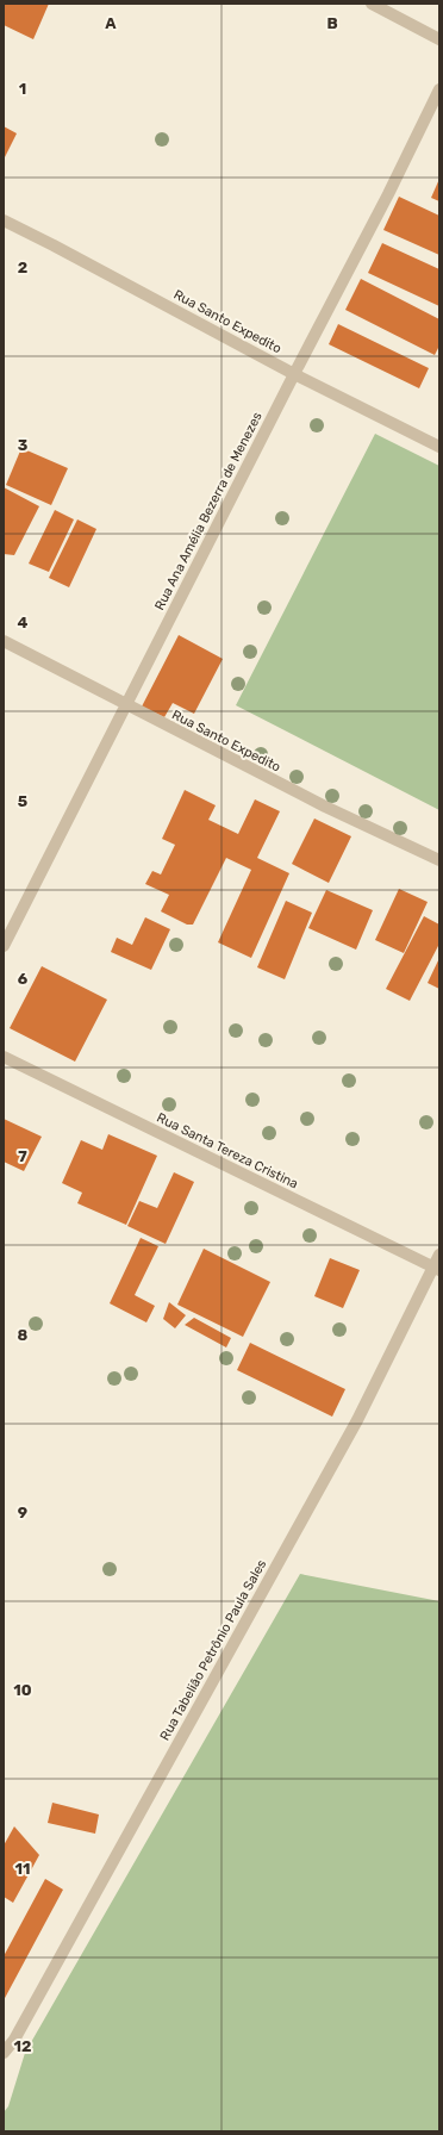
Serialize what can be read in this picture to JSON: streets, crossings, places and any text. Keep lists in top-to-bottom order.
{
  "streets": {
    "street": [
      "Rua Santo Expedito",
      "Rua Ana Amélia Bezerra de Menezes",
      "Rua Santa Tereza Cristina",
      "Rua Tabelião Petrônio Paula Sales"
    ]
  },
  "crossings": [
    ["Rua Santo Expedito", "Rua Ana Amélia Bezerra de Menezes"],
    ["Rua Santa Tereza Cristina", "Rua Tabelião Petrônio Paula Sales"]
  ],
  "grid": {
    "columns": ["A", "B"],
    "rows": [
      "1",
      "2",
      "3",
      "4",
      "5",
      "6",
      "7",
      "8",
      "9",
      "10",
      "11",
      "12"
    ]
  }
}
